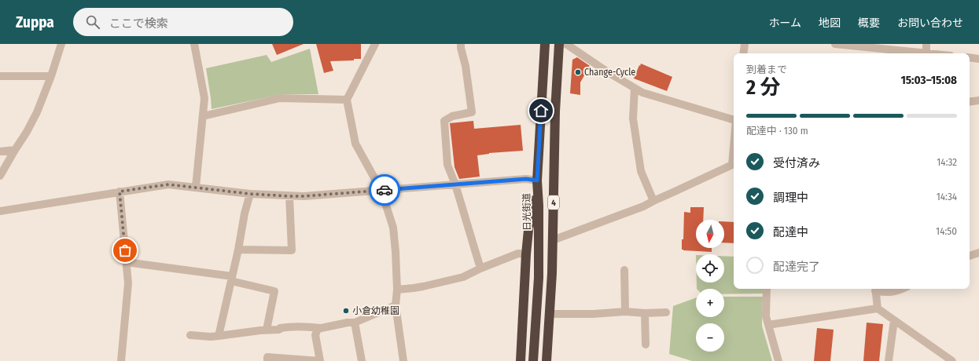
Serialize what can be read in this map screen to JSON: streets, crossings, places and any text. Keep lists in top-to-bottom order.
{
  "streets": {
    "highway": ["4", "日光街道"]
  },
  "crossings": [
    ["4", "日光街道"]
  ],
  "places": ["Change-Cycle", "小倉幼稚園"],
  "north": "bottom",
  "page": {
    "header": "Zuppa",
    "search": "ここで検索",
    "nav": [
      "ホーム",
      "地図",
      "概要",
      "お問い合わせ"
    ],
    "heading": ["2 分", "到着まで", "15:03–15:08"],
    "bar": "配達中 · 130 m",
    "list": [
      ["受付済み", "14:32"],
      ["調理中", "14:34"],
      ["配達中", "14:50"],
      "配達完了"
    ],
    "map_buttons": ["+", "−"]
  }
}
